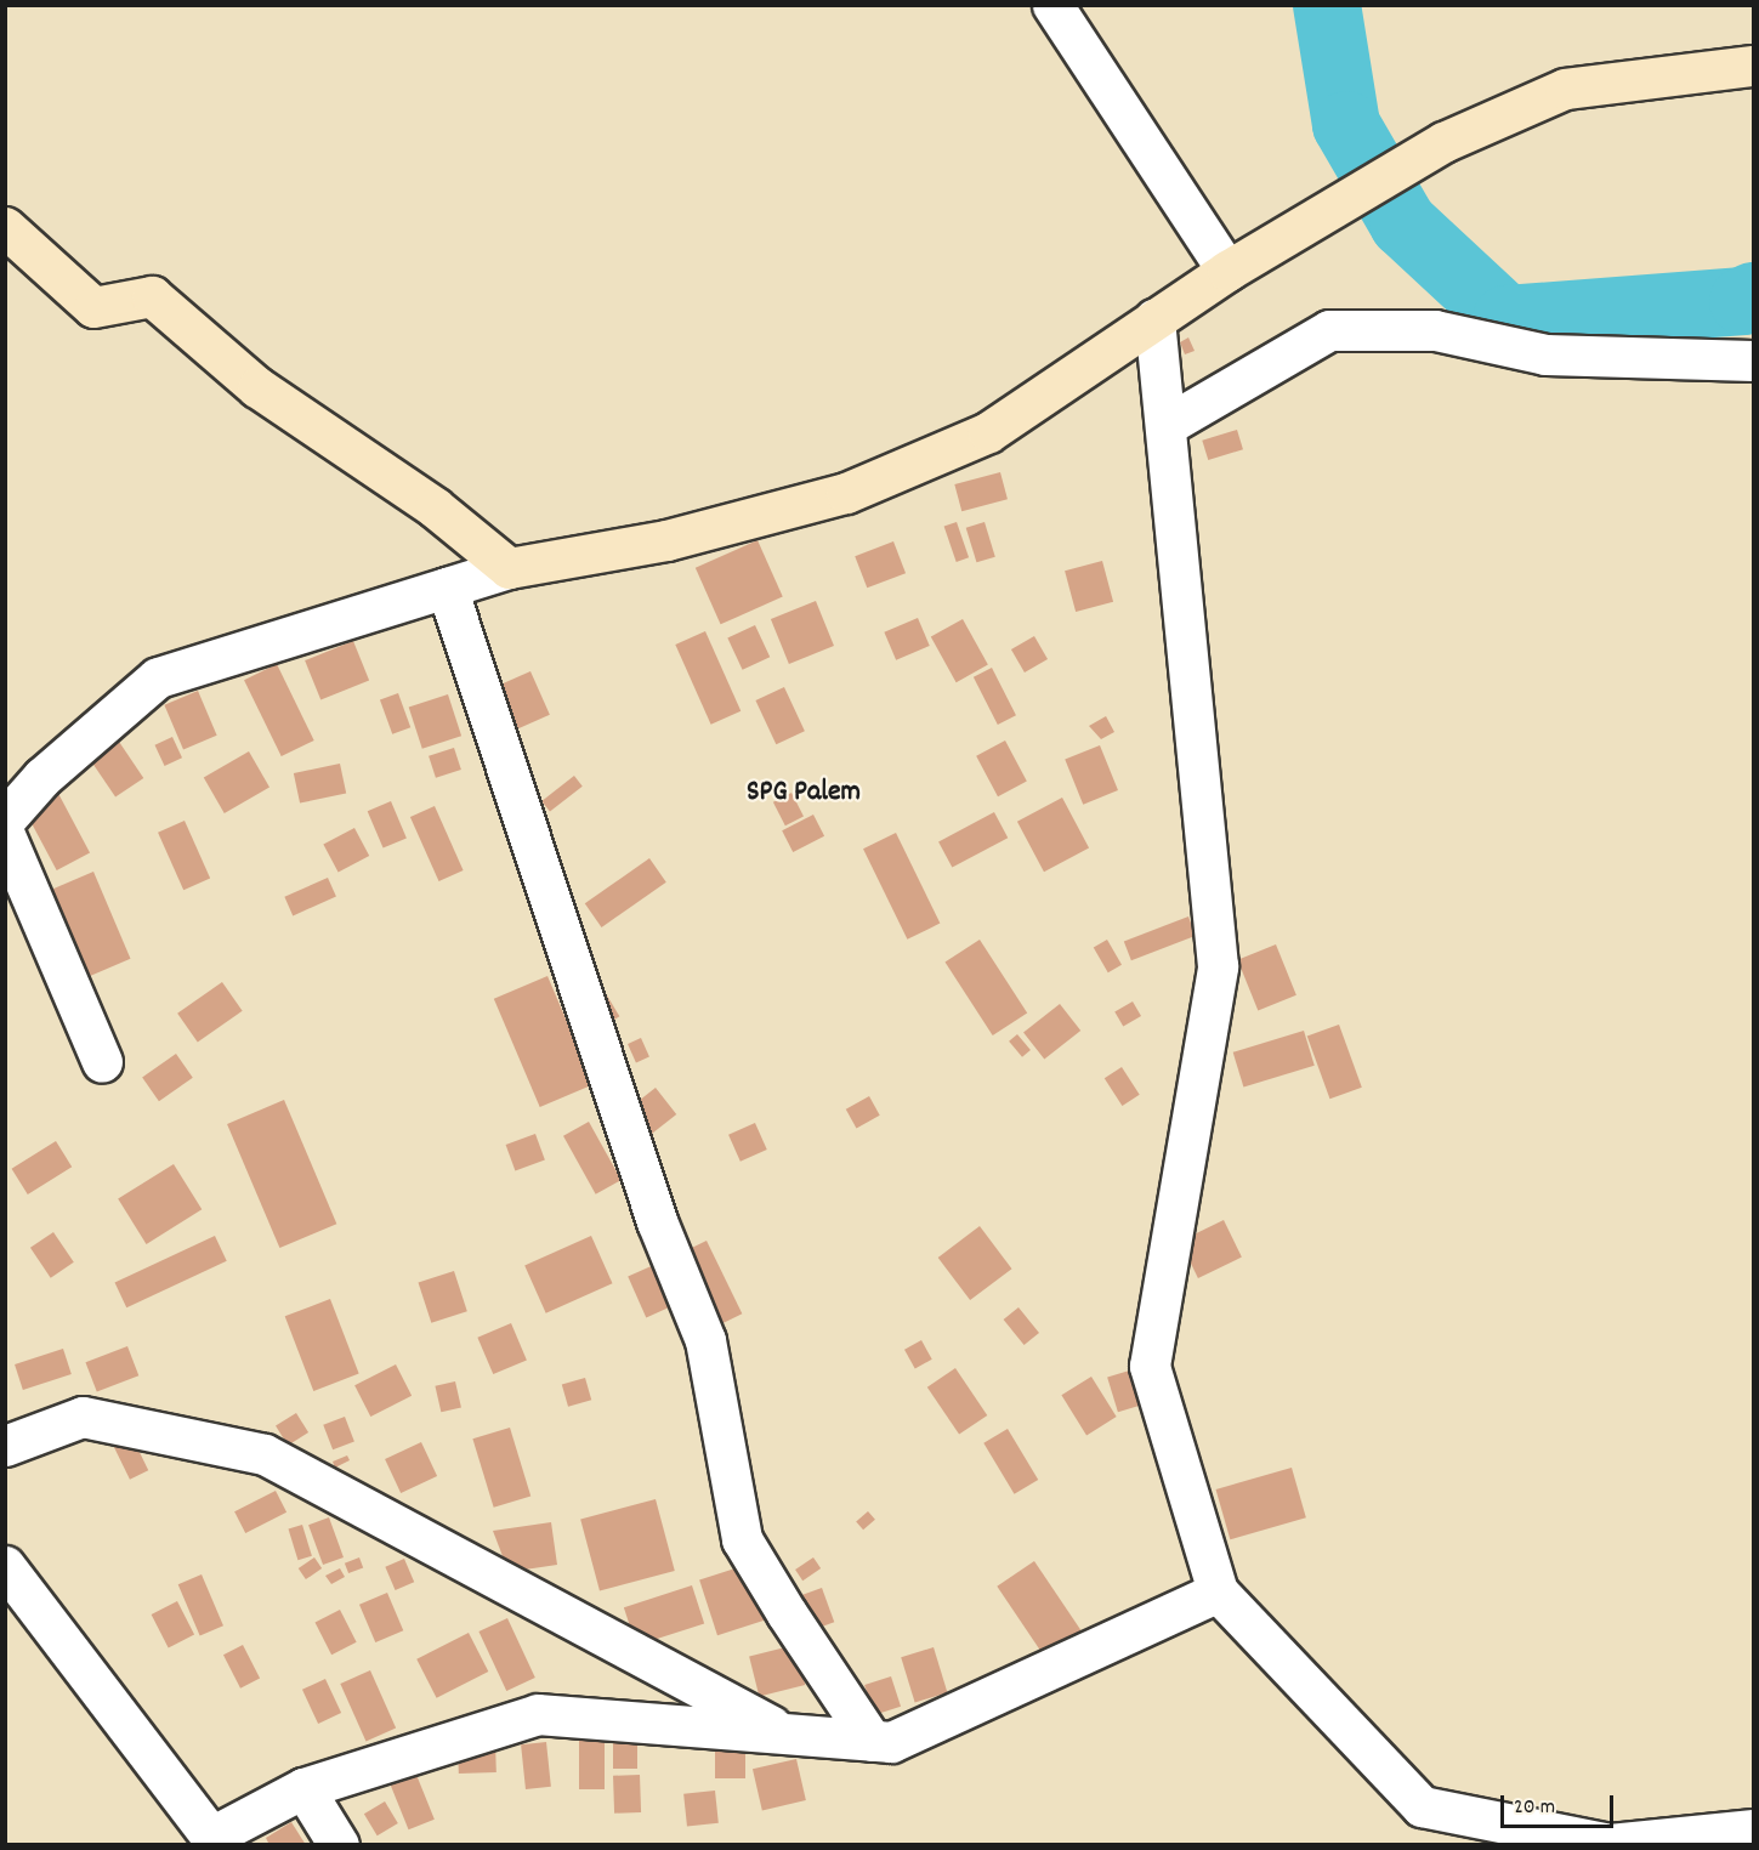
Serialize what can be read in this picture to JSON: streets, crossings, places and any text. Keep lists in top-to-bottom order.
{
  "districts": ["SPG Palem"],
  "scale_bar": "20 m"
}
